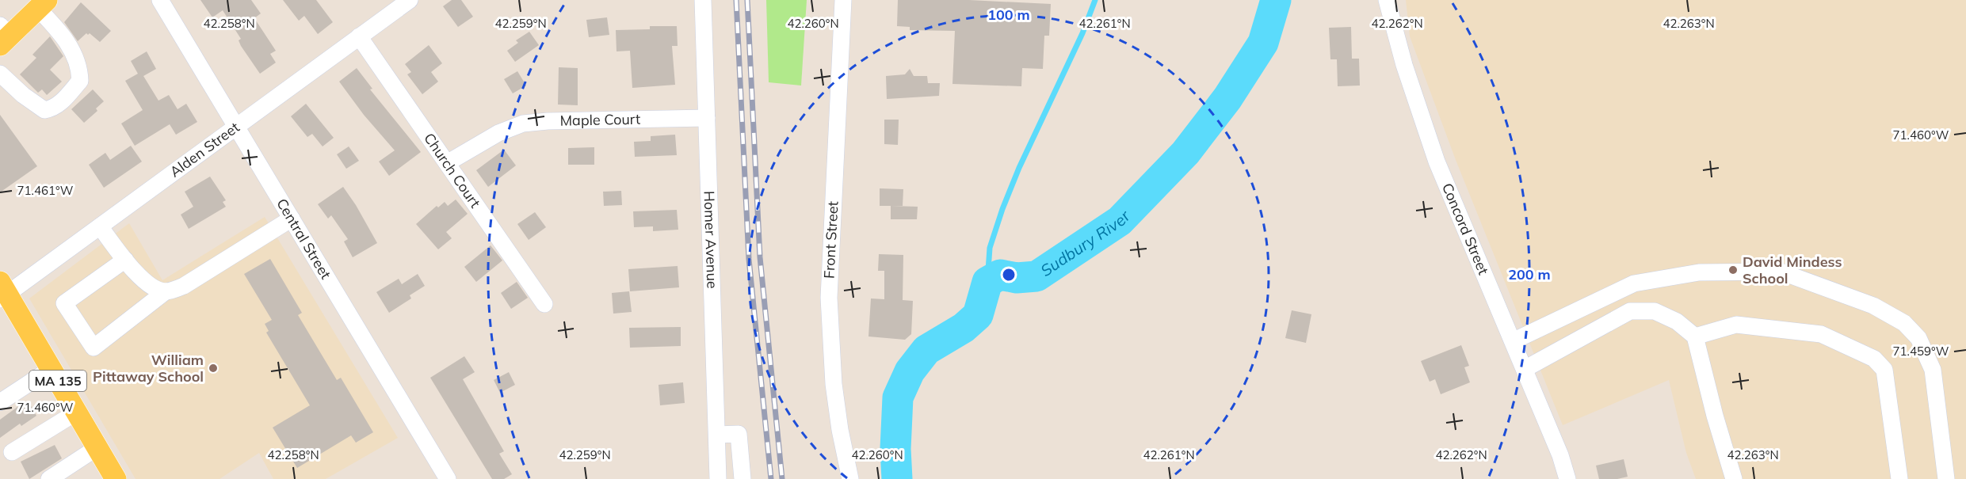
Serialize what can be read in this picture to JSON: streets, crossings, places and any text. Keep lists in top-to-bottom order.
{
  "streets": {
    "main road": ["MA 135"],
    "street": [
      "Maple Court",
      "Alden Street",
      "Church Court",
      "Concord Street",
      "Central Street",
      "Homer Avenue",
      "Front Street"
    ]
  },
  "crossings": [
    ["Maple Court", "Church Court"],
    ["Maple Court", "Homer Avenue"],
    ["Alden Street", "Church Court"],
    ["Alden Street", "Central Street"],
    ["Alden Street", "MA 135"]
  ],
  "water": ["Sudbury River"],
  "places": ["David Mindess School", "William Pittaway School"],
  "coordinates": [
    "42.258°N",
    "42.259°N",
    "42.260°N",
    "42.261°N",
    "42.262°N",
    "42.263°N",
    "71.460°W",
    "71.461°W",
    "71.459°W"
  ],
  "rings": ["100 m", "200 m"]
}
